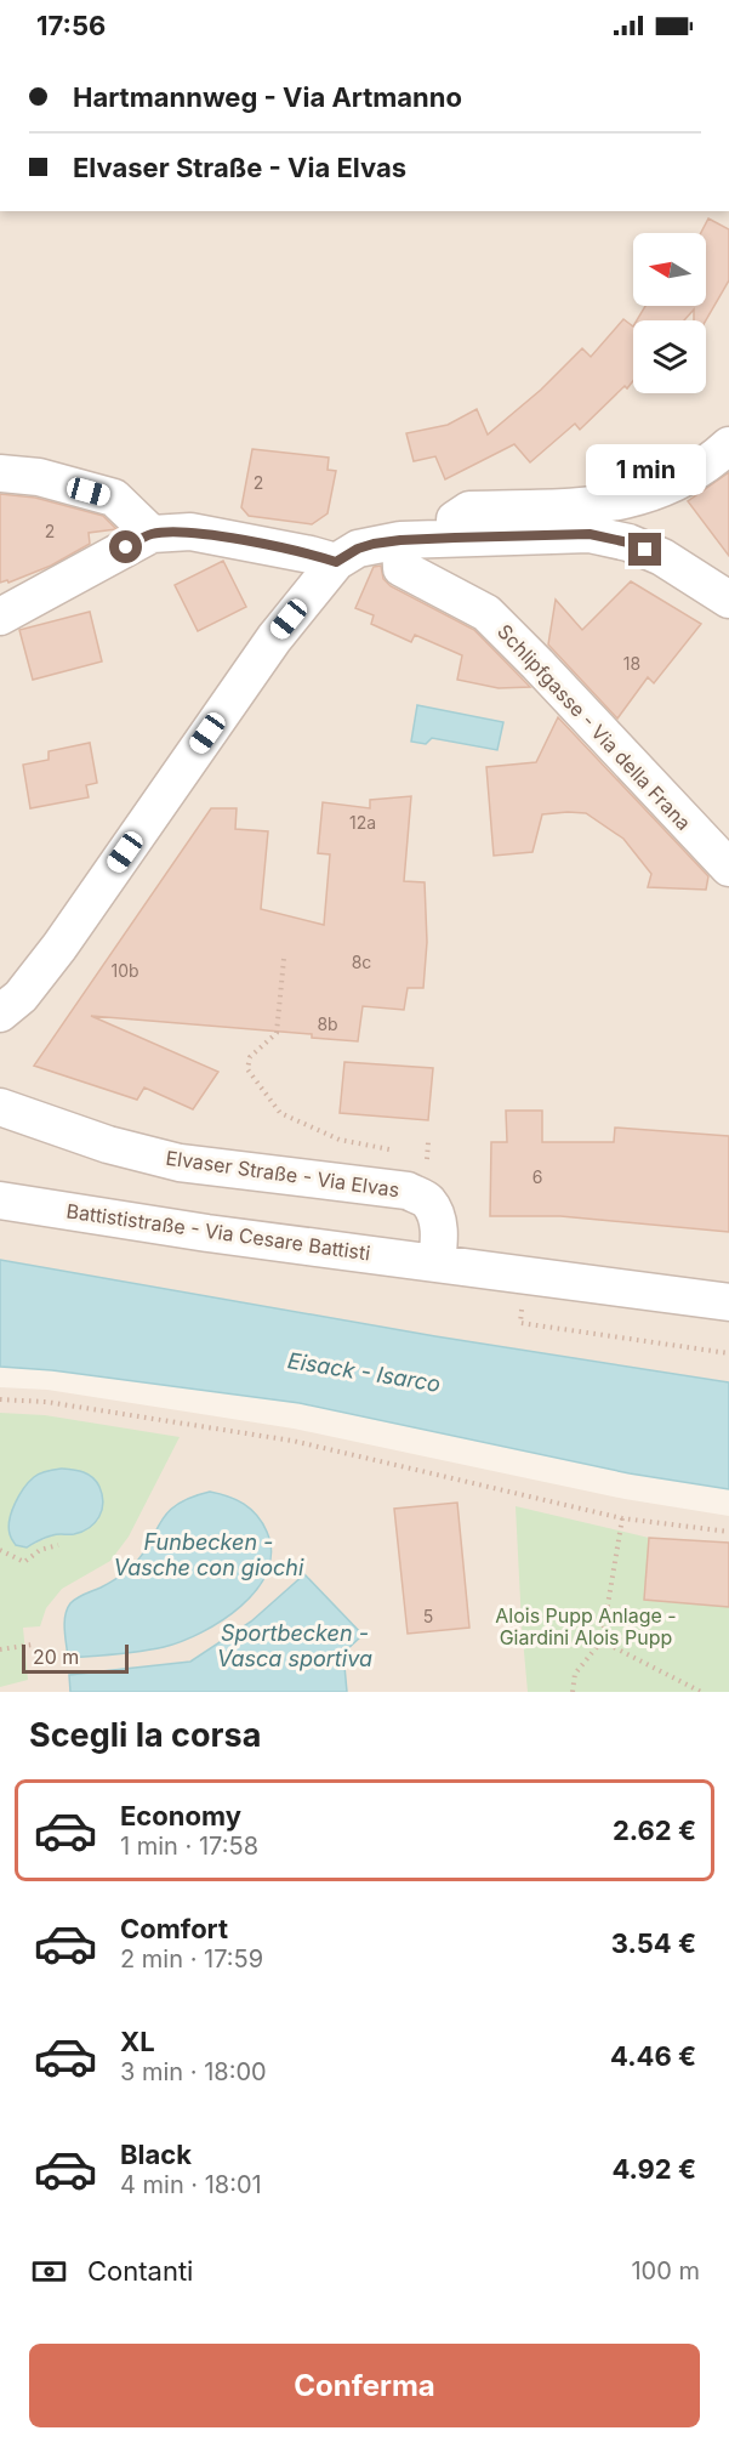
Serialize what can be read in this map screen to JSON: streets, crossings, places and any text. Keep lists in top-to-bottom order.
{
  "streets": {
    "street": ["Schlipfgasse - Via della Frana", "Elvaser Straße - Via Elvas", "Battististraße - Via Cesare Battisti"]
  },
  "crossings": [
    ["Elvaser Straße - Via Elvas", "Battististraße - Via Cesare Battisti"]
  ],
  "water": ["Eisack - Isarco", "Funbecken - Vasche con giochi", "Sportbecken - Vasca sportiva"],
  "parks": ["Alois Pupp Anlage - Giardini Alois Pupp"],
  "house_numbers": [
    "2",
    "2",
    "18",
    "12a",
    "8c",
    "10b",
    "8b",
    "6",
    "5"
  ],
  "scale_bar": "20 m",
  "north": "left",
  "page": {
    "status": "17:56",
    "banner": ["Hartmannweg - Via Artmanno", "Elvaser Straße - Via Elvas"],
    "bubble": "1 min",
    "scale": "20 m",
    "heading": "Scegli la corsa",
    "list": [
      {
        "name": "Economy",
        "note": "1 min · 17:58",
        "value": "2.62 €"
      },
      {
        "name": "Comfort",
        "note": "2 min · 17:59",
        "value": "3.54 €"
      },
      {
        "name": "XL",
        "note": "3 min · 18:00",
        "value": "4.46 €"
      },
      {
        "name": "Black",
        "note": "4 min · 18:01",
        "value": "4.92 €"
      }
    ],
    "pay": ["Contanti", "100 m"],
    "buttons": "Conferma"
  }
}
